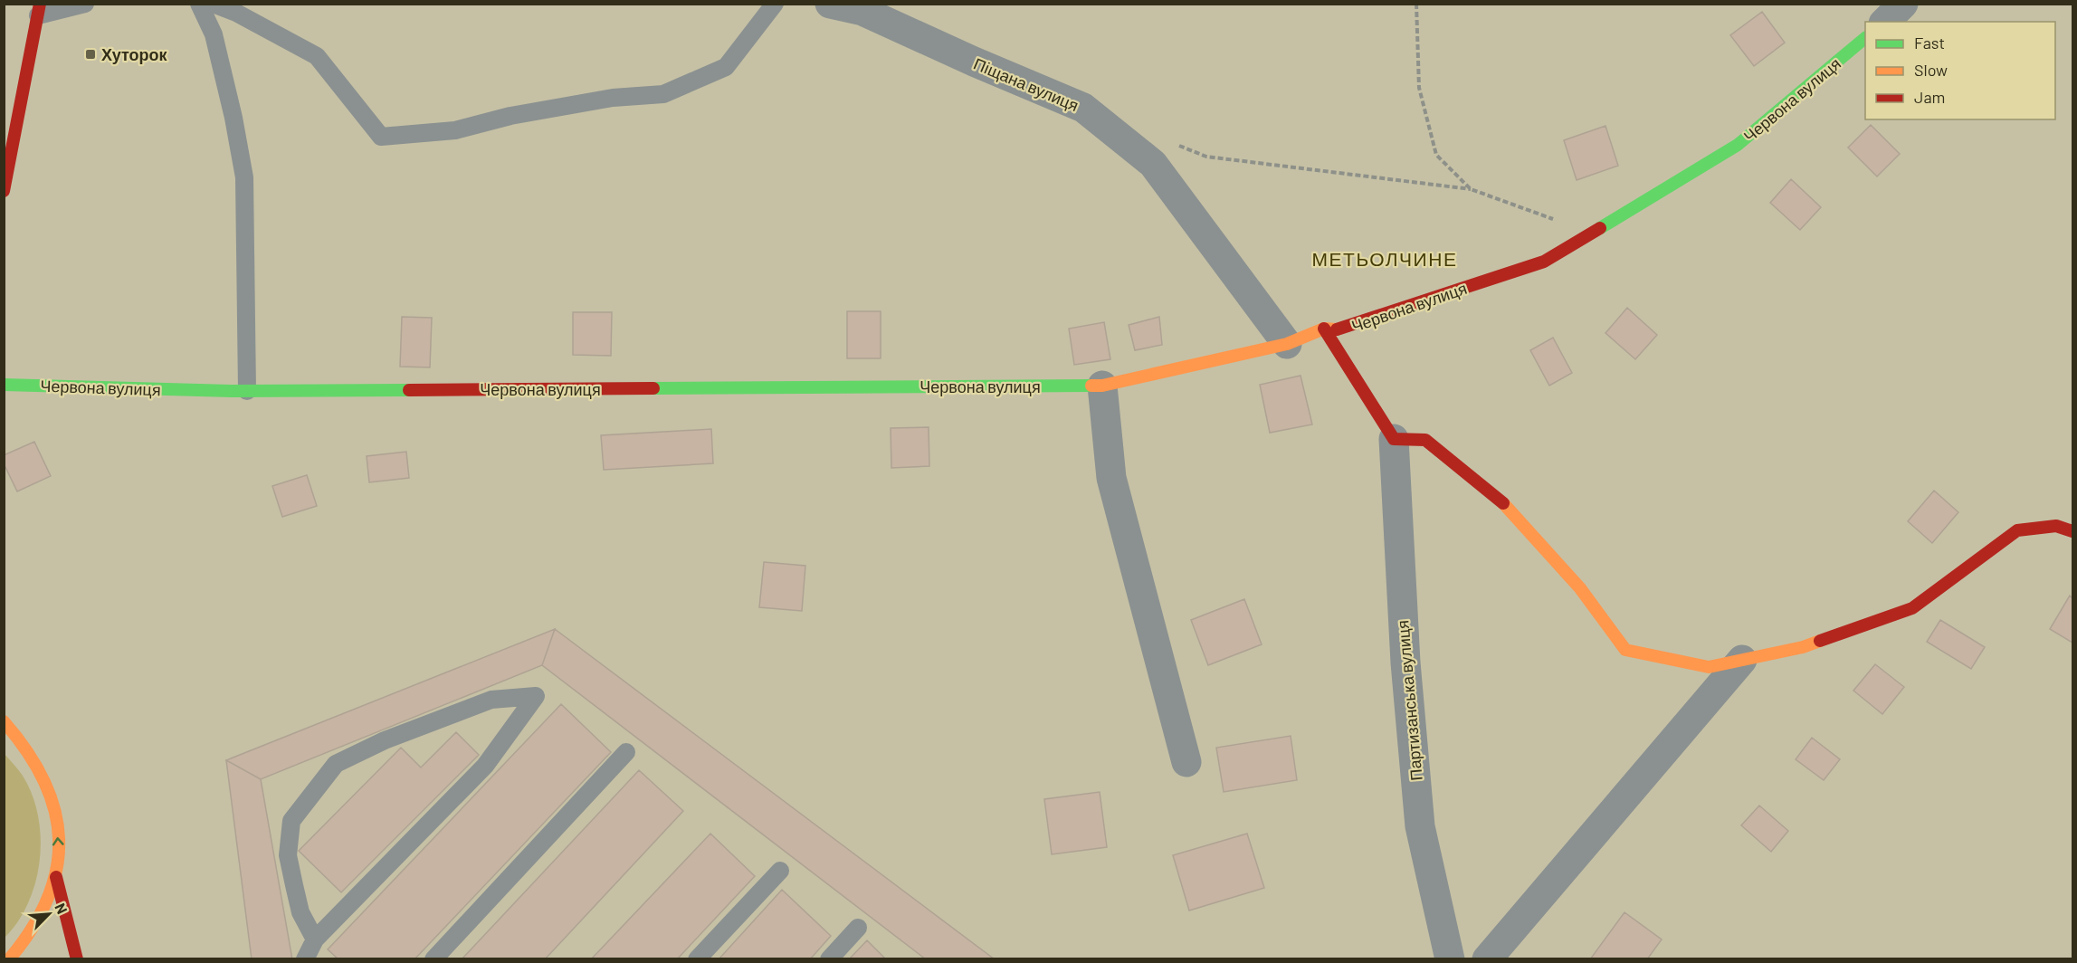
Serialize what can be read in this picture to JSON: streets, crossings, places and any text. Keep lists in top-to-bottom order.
{
  "streets": {
    "street": ["Піщана вулиця", "Червона вулиця", "Партизанська вулиця"]
  },
  "crossings": [
    ["Піщана вулиця", "Червона вулиця"]
  ],
  "districts": ["МЕТЬОЛЧИНЕ"],
  "places": {
    "transit": ["Хуторок"]
  },
  "legend": ["Fast", "Slow", "Jam"],
  "north": "top right"
}
